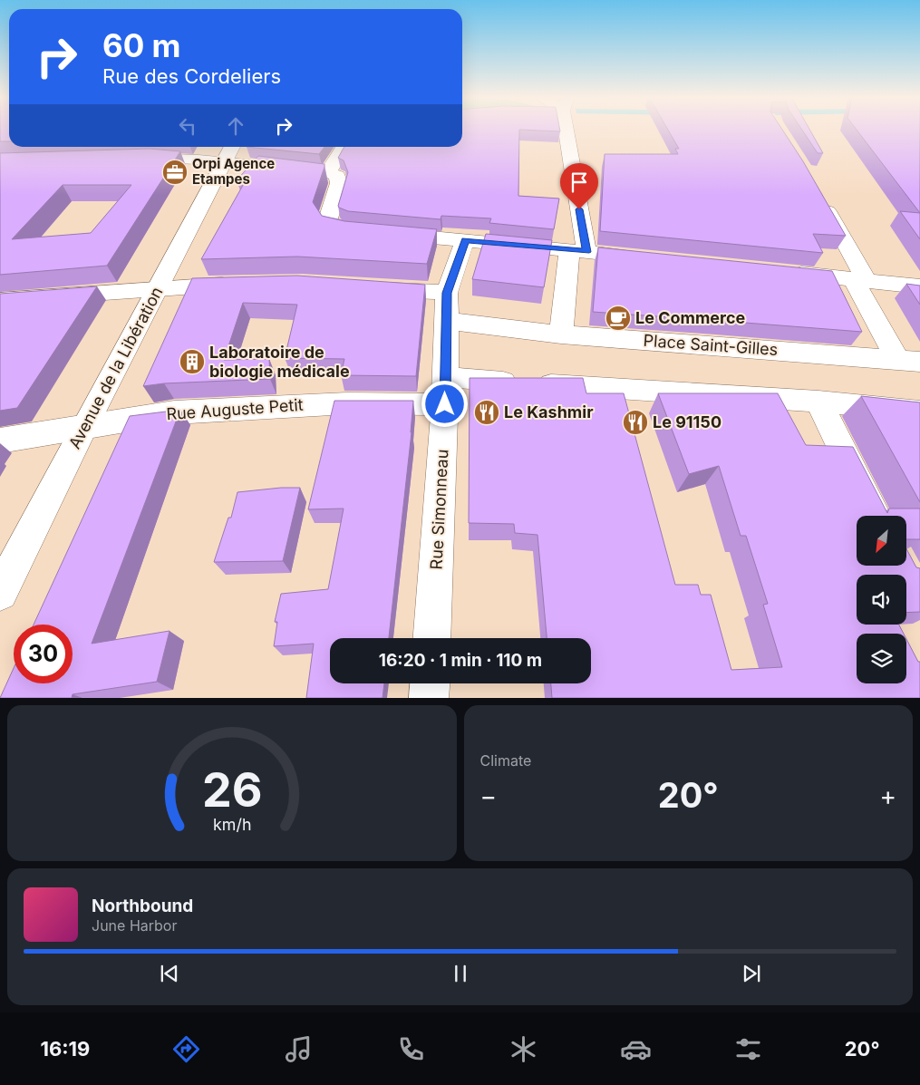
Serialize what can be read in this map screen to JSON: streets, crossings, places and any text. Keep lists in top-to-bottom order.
{
  "streets": {
    "street": [
      "Place Saint-Gilles",
      "Avenue de la Libération",
      "Rue Auguste Petit",
      "Rue Simonneau"
    ]
  },
  "crossings": [
    ["Place Saint-Gilles", "Rue Simonneau"],
    ["Avenue de la Libération", "Rue Auguste Petit"],
    ["Rue Auguste Petit", "Rue Simonneau"]
  ],
  "places": {
    "office": ["Orpi Agence Etampes"],
    "cafe": ["Le Commerce"],
    "building": ["Laboratoire de biologie médicale"],
    "restaurant": ["Le Kashmir", "Le 91150"]
  },
  "north": "bottom left",
  "page": {
    "turn": ["60 m", "Rue des Cordeliers"],
    "limit": "30",
    "trip": "16:20 · 1 min · 110 m",
    "tile": "Climate",
    "heat": ["−", "20°", "+"],
    "song": ["Northbound", "June Harbor"],
    "tabs": ["16:19", "20°"],
    "gauge": ["26", "km/h"]
  }
}
